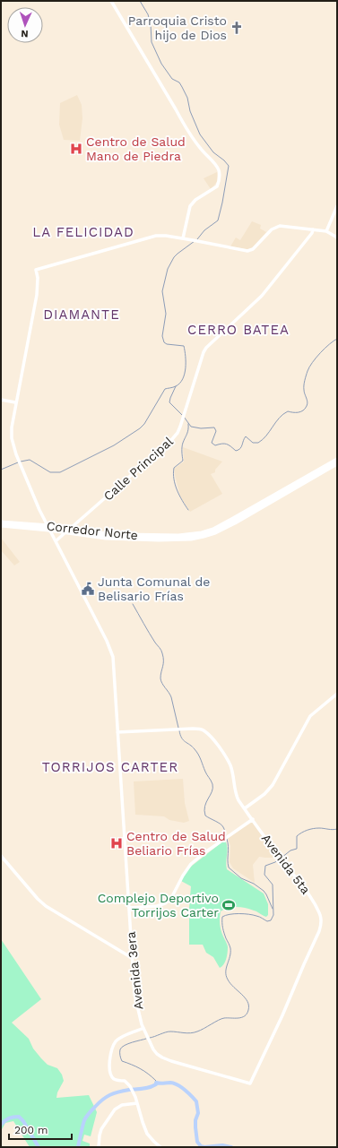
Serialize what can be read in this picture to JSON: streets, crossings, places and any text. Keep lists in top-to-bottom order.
{
  "streets": {
    "highway": ["Corredor Norte"],
    "street": ["Calle Principal", "Avenida 5ta", "Avenida 3era"]
  },
  "crossings": [
    ["Calle Principal", "Avenida 3era"],
    ["Avenida 5ta", "Avenida 3era"]
  ],
  "districts": [
    "LA FELICIDAD",
    "DIAMANTE",
    "CERRO BATEA",
    "TORRIJOS CARTER"
  ],
  "places": {
    "church": ["Parroquia Cristo hijo de Dios"],
    "hospital": ["Centro de Salud Mano de Piedra", "Centro de Salud Beliario Frías"],
    "public building": ["Junta Comunal de Belisario Frías"],
    "sports": ["Complejo Deportivo Torrijos Carter"]
  },
  "scale_bar": "200 m",
  "north": "bottom"
}
